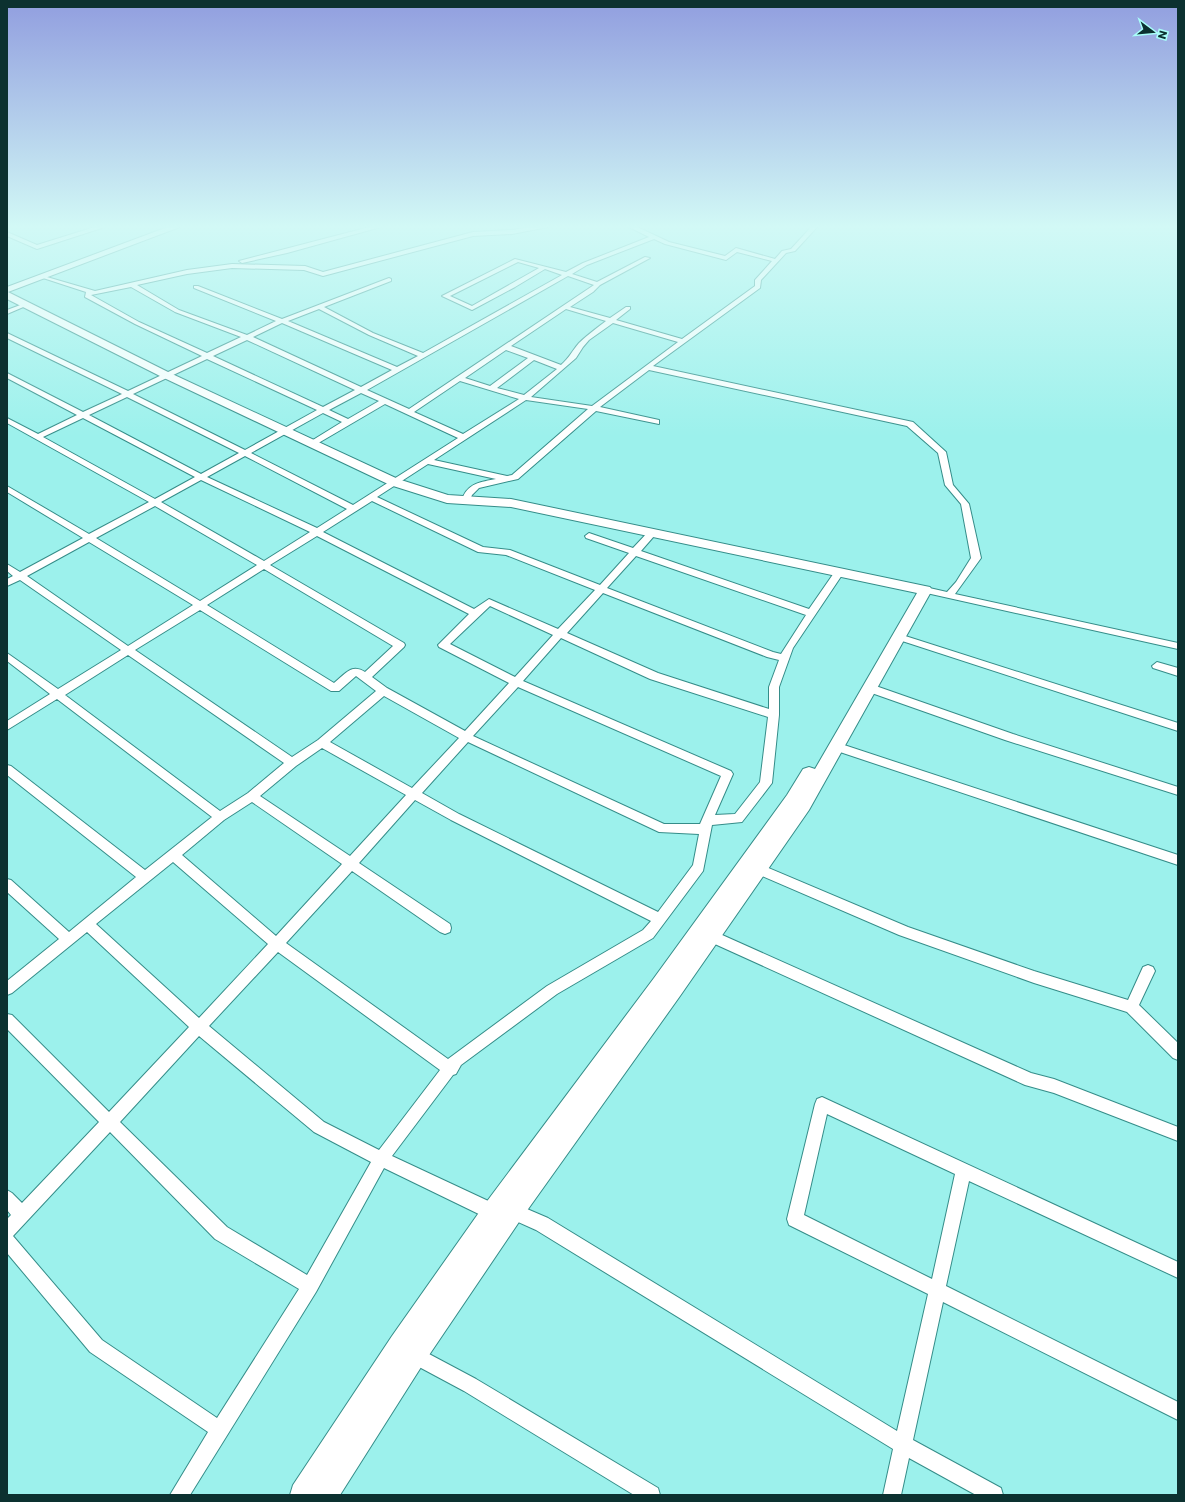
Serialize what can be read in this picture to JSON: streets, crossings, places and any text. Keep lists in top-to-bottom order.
{
  "north": "right"
}
